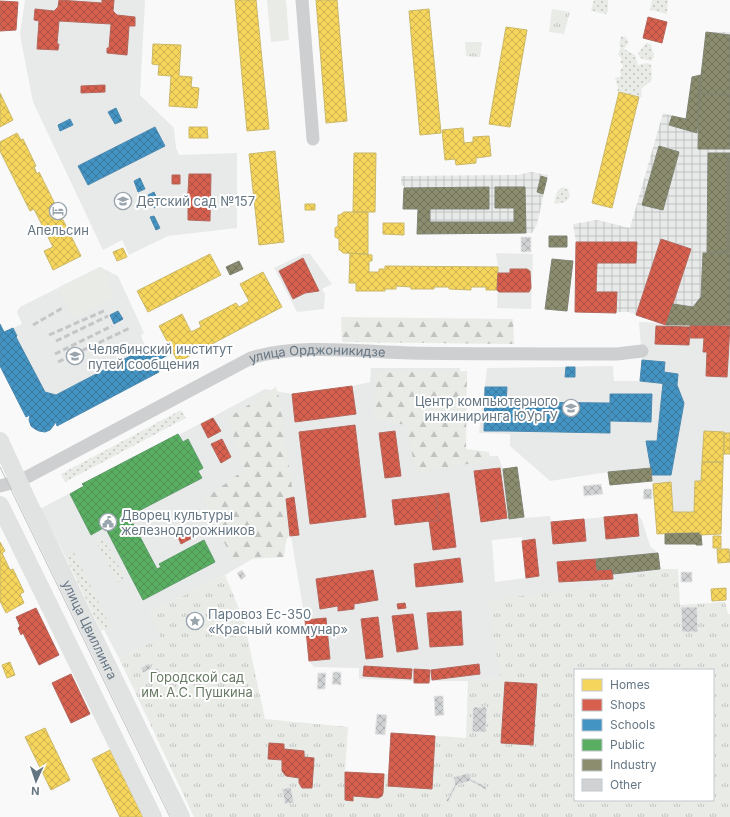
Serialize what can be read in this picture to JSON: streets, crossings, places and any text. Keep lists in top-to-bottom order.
{
  "streets": {
    "main road": ["улица Цвиллинга"],
    "street": ["улица Орджоникидзе"]
  },
  "crossings": [
    ["улица Орджоникидзе", "улица Цвиллинга"]
  ],
  "parks": ["Городской сад им. А.С. Пушкина"],
  "places": {
    "school or university": ["Детский сад №157", "Челябинский институт путей сообщения", "Центр компьютерного инжиниринга ЮУрГУ"],
    "hotel": ["Апельсин"],
    "public building": ["Дворец культуры железнодорожников"],
    "place": ["Паровоз Ес-350 «Красный коммунар»"]
  },
  "legend": [
    "Homes",
    "Shops",
    "Schools",
    "Public",
    "Industry",
    "Other"
  ],
  "north": "bottom"
}
